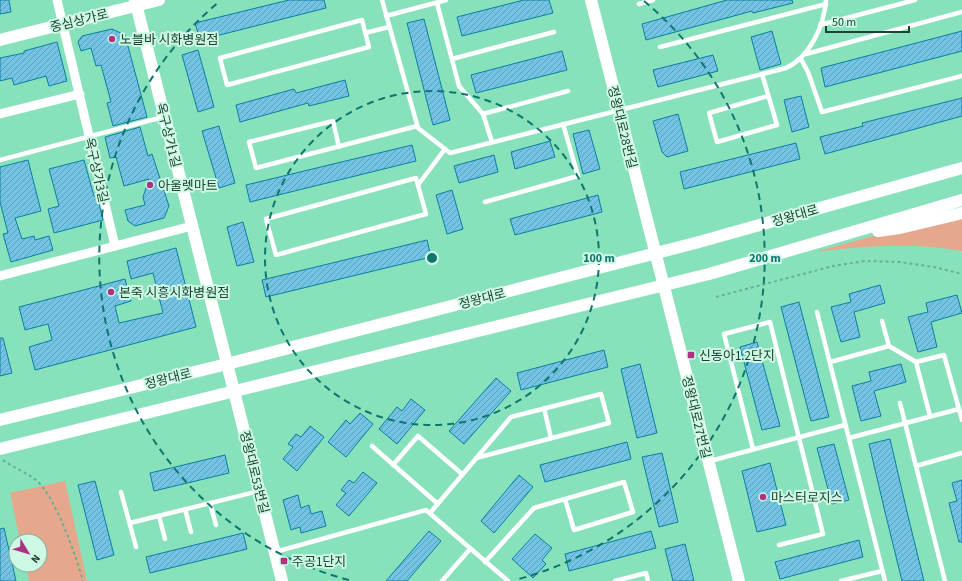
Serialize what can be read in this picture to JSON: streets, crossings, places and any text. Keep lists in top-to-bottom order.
{
  "streets": {
    "street": [
      "중심상가로",
      "정왕대로28번길",
      "옥구상가1길",
      "옥구상가3길",
      "정왕대로",
      "정왕대로27번길",
      "정왕대로53번길"
    ]
  },
  "crossings": [
    ["중심상가로", "옥구상가1길"],
    ["중심상가로", "옥구상가3길"],
    ["정왕대로28번길", "정왕대로"],
    ["정왕대로28번길", "정왕대로27번길"],
    ["옥구상가1길", "정왕대로"],
    ["옥구상가1길", "정왕대로53번길"],
    ["정왕대로", "정왕대로27번길"],
    ["정왕대로", "정왕대로53번길"]
  ],
  "places": {
    "other": [
      "노블바 시화병원점",
      "아울렛마트",
      "본죽 시흥시화병원점",
      "마스터로지스"
    ],
    "transit": ["신동아1.2단지", "주공1단지"]
  },
  "scale_bar": "50 m",
  "north": "bottom right",
  "rings": ["100 m", "200 m"]
}
